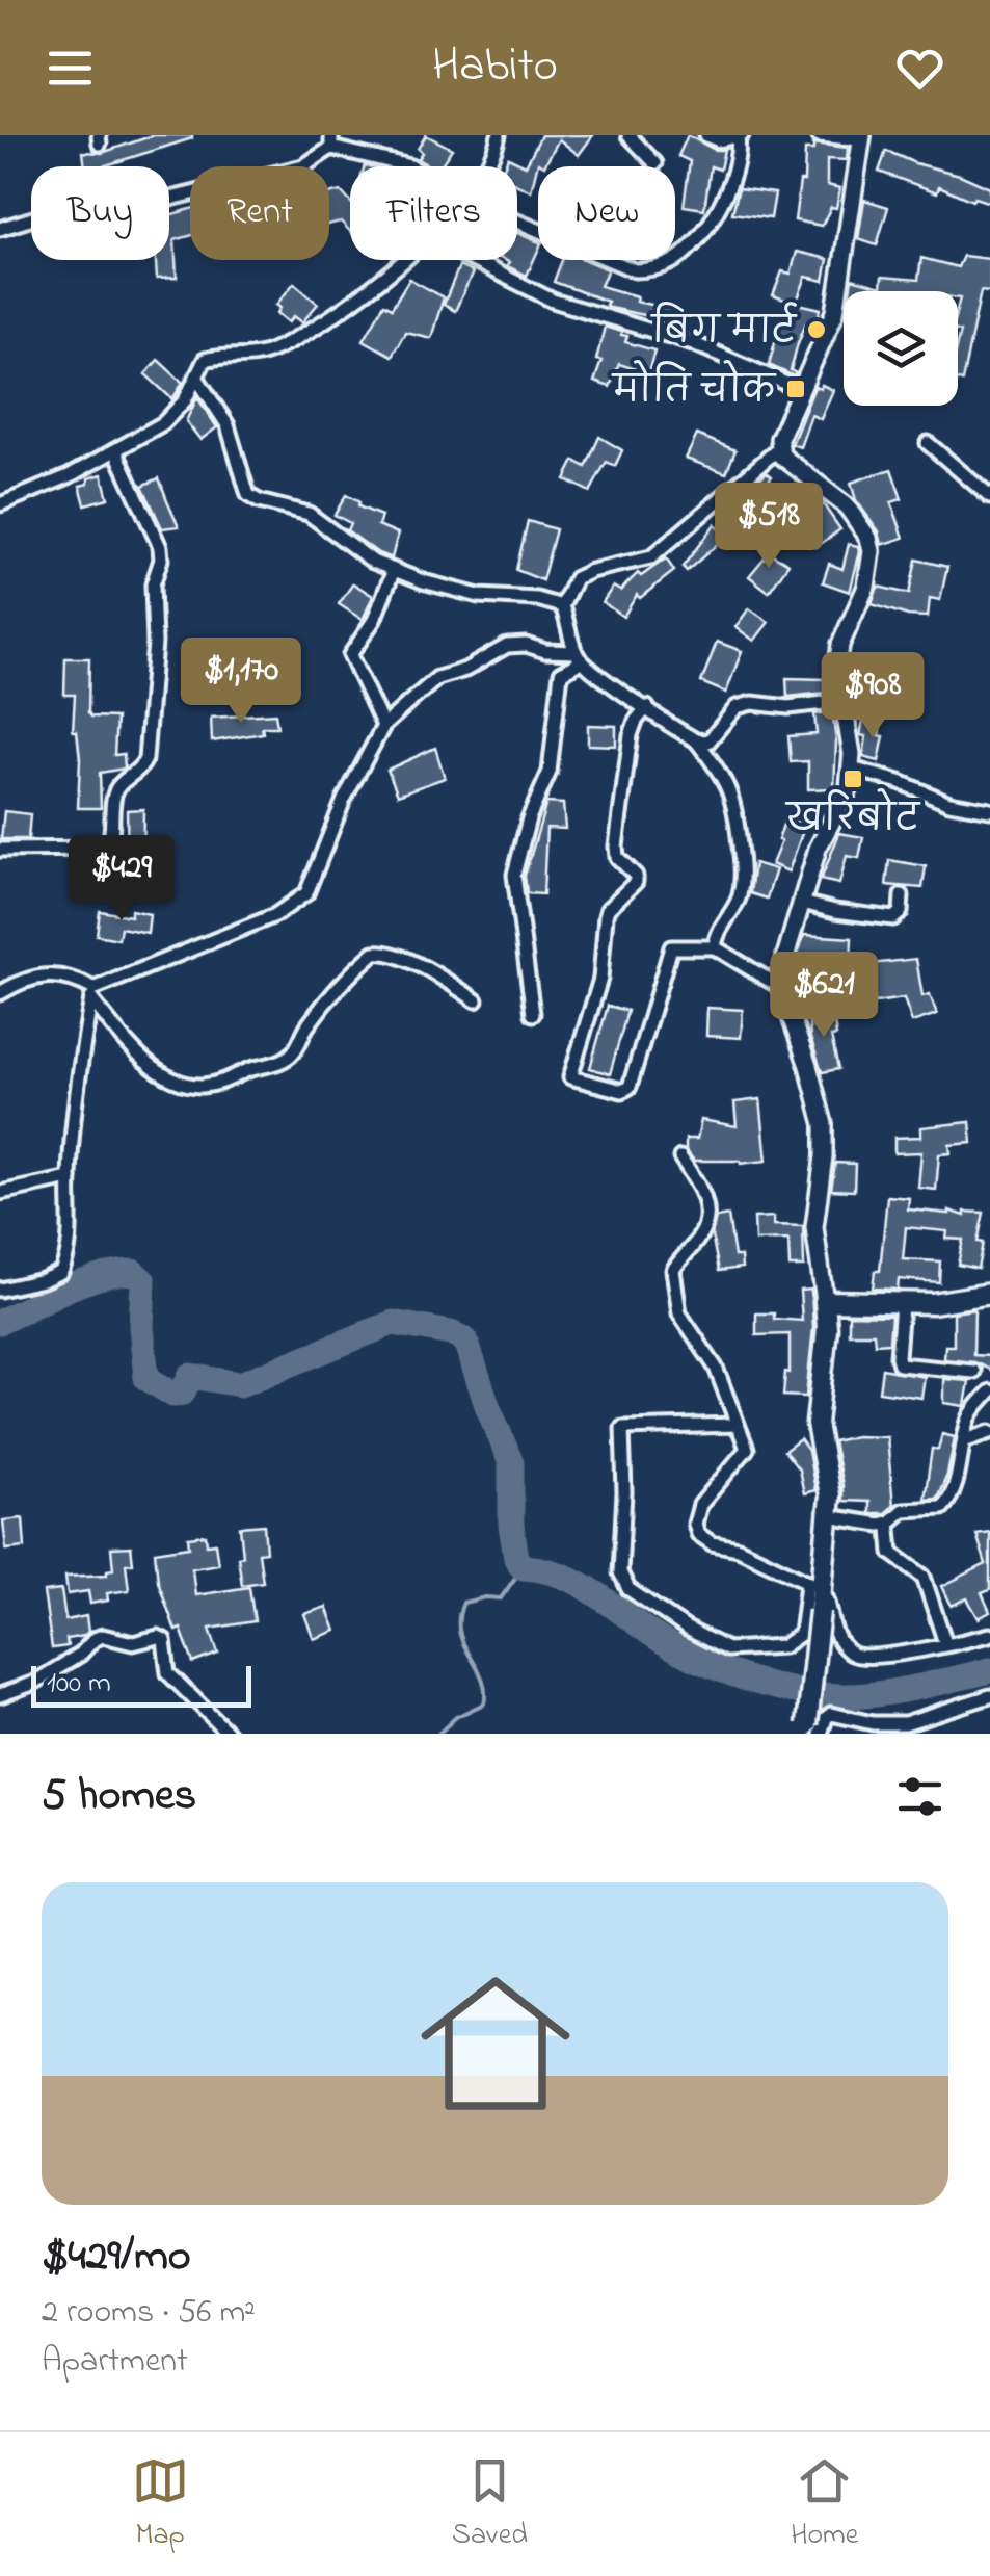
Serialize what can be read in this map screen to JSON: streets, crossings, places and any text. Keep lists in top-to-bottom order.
{
  "places": {
    "other": ["बिग मार्ट"],
    "transit": ["मोति चोक", "खरिबोट"]
  },
  "scale_bar": "100 m",
  "page": {
    "header": "Habito",
    "chip": [
      "Buy",
      "Rent",
      "Filters",
      "New"
    ],
    "price": [
      "$518",
      "$1,170",
      "$908",
      "$429",
      "$621"
    ],
    "scale": "100 m",
    "heading": "5 homes",
    "list": [
      {
        "name": "$429/mo",
        "note": "2 rooms · 56 m² · Apartment"
      }
    ],
    "tabs": ["Map", "Saved", "Home"]
  }
}
